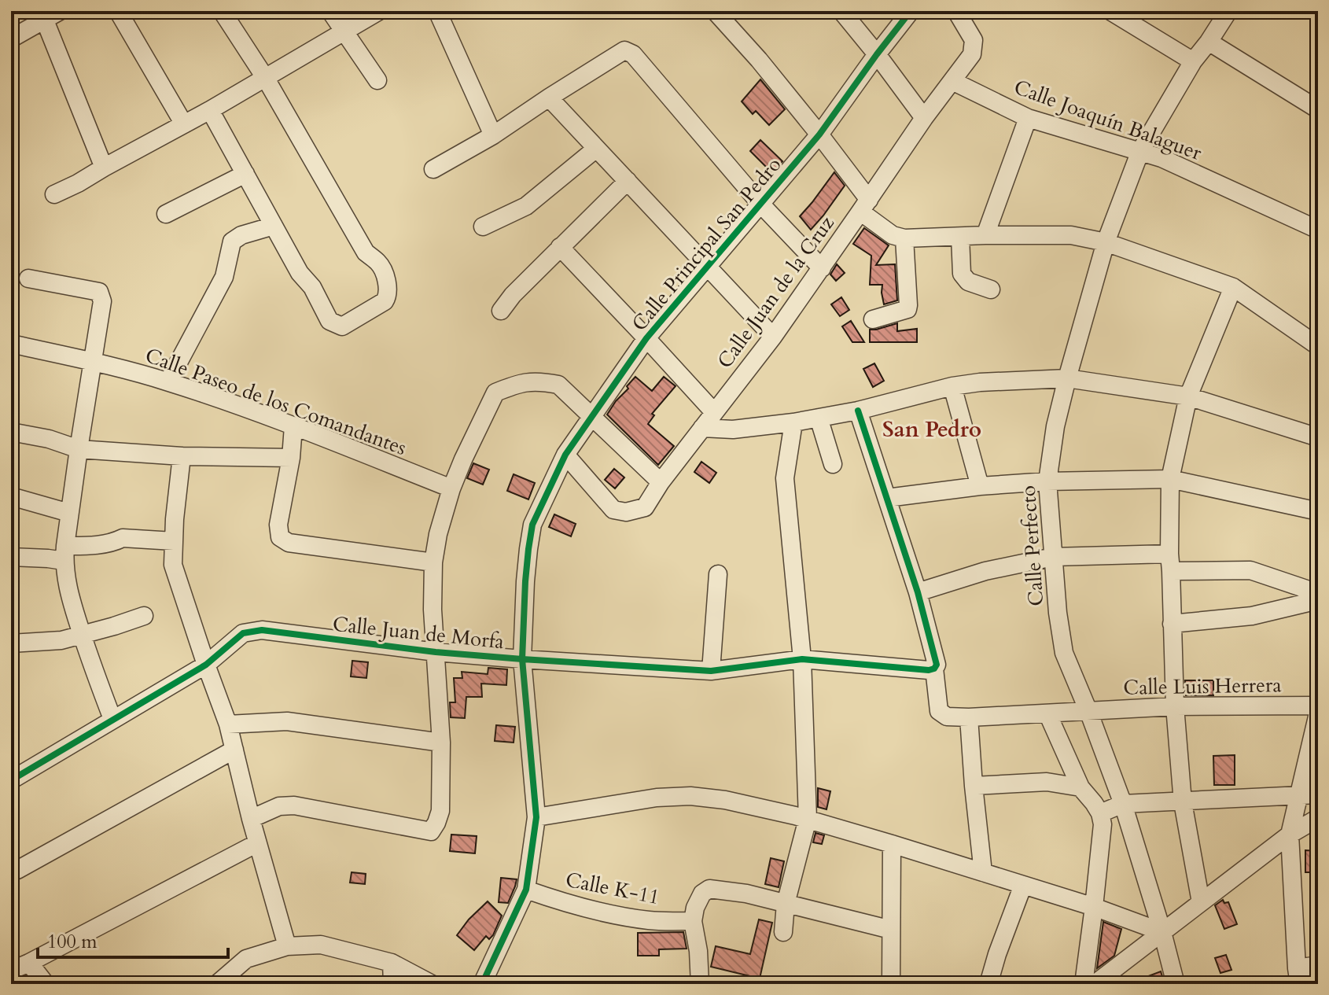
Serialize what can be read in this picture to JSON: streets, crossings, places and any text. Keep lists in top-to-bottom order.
{
  "streets": {
    "street": [
      "Calle Joaquín Balaguer",
      "Calle Principal San Pedro",
      "Calle Juan de la Cruz",
      "Calle Paseo de los Comandantes",
      "Calle Perfecto",
      "Calle Juan de Morfa",
      "Calle Luis Herrera",
      "Calle K-11"
    ]
  },
  "crossings": [
    ["Calle Joaquín Balaguer", "Calle Juan de la Cruz"],
    ["Calle Joaquín Balaguer", "Calle Perfecto"],
    ["Calle Principal San Pedro", "Calle Juan de la Cruz"],
    ["Calle Principal San Pedro", "Calle Juan de Morfa"],
    ["Calle Principal San Pedro", "Calle K-11"],
    ["Calle Perfecto", "Calle Luis Herrera"],
    ["Calle Juan de Morfa", "Calle Luis Herrera"]
  ],
  "districts": ["San Pedro"],
  "scale_bar": "100 m"
}
